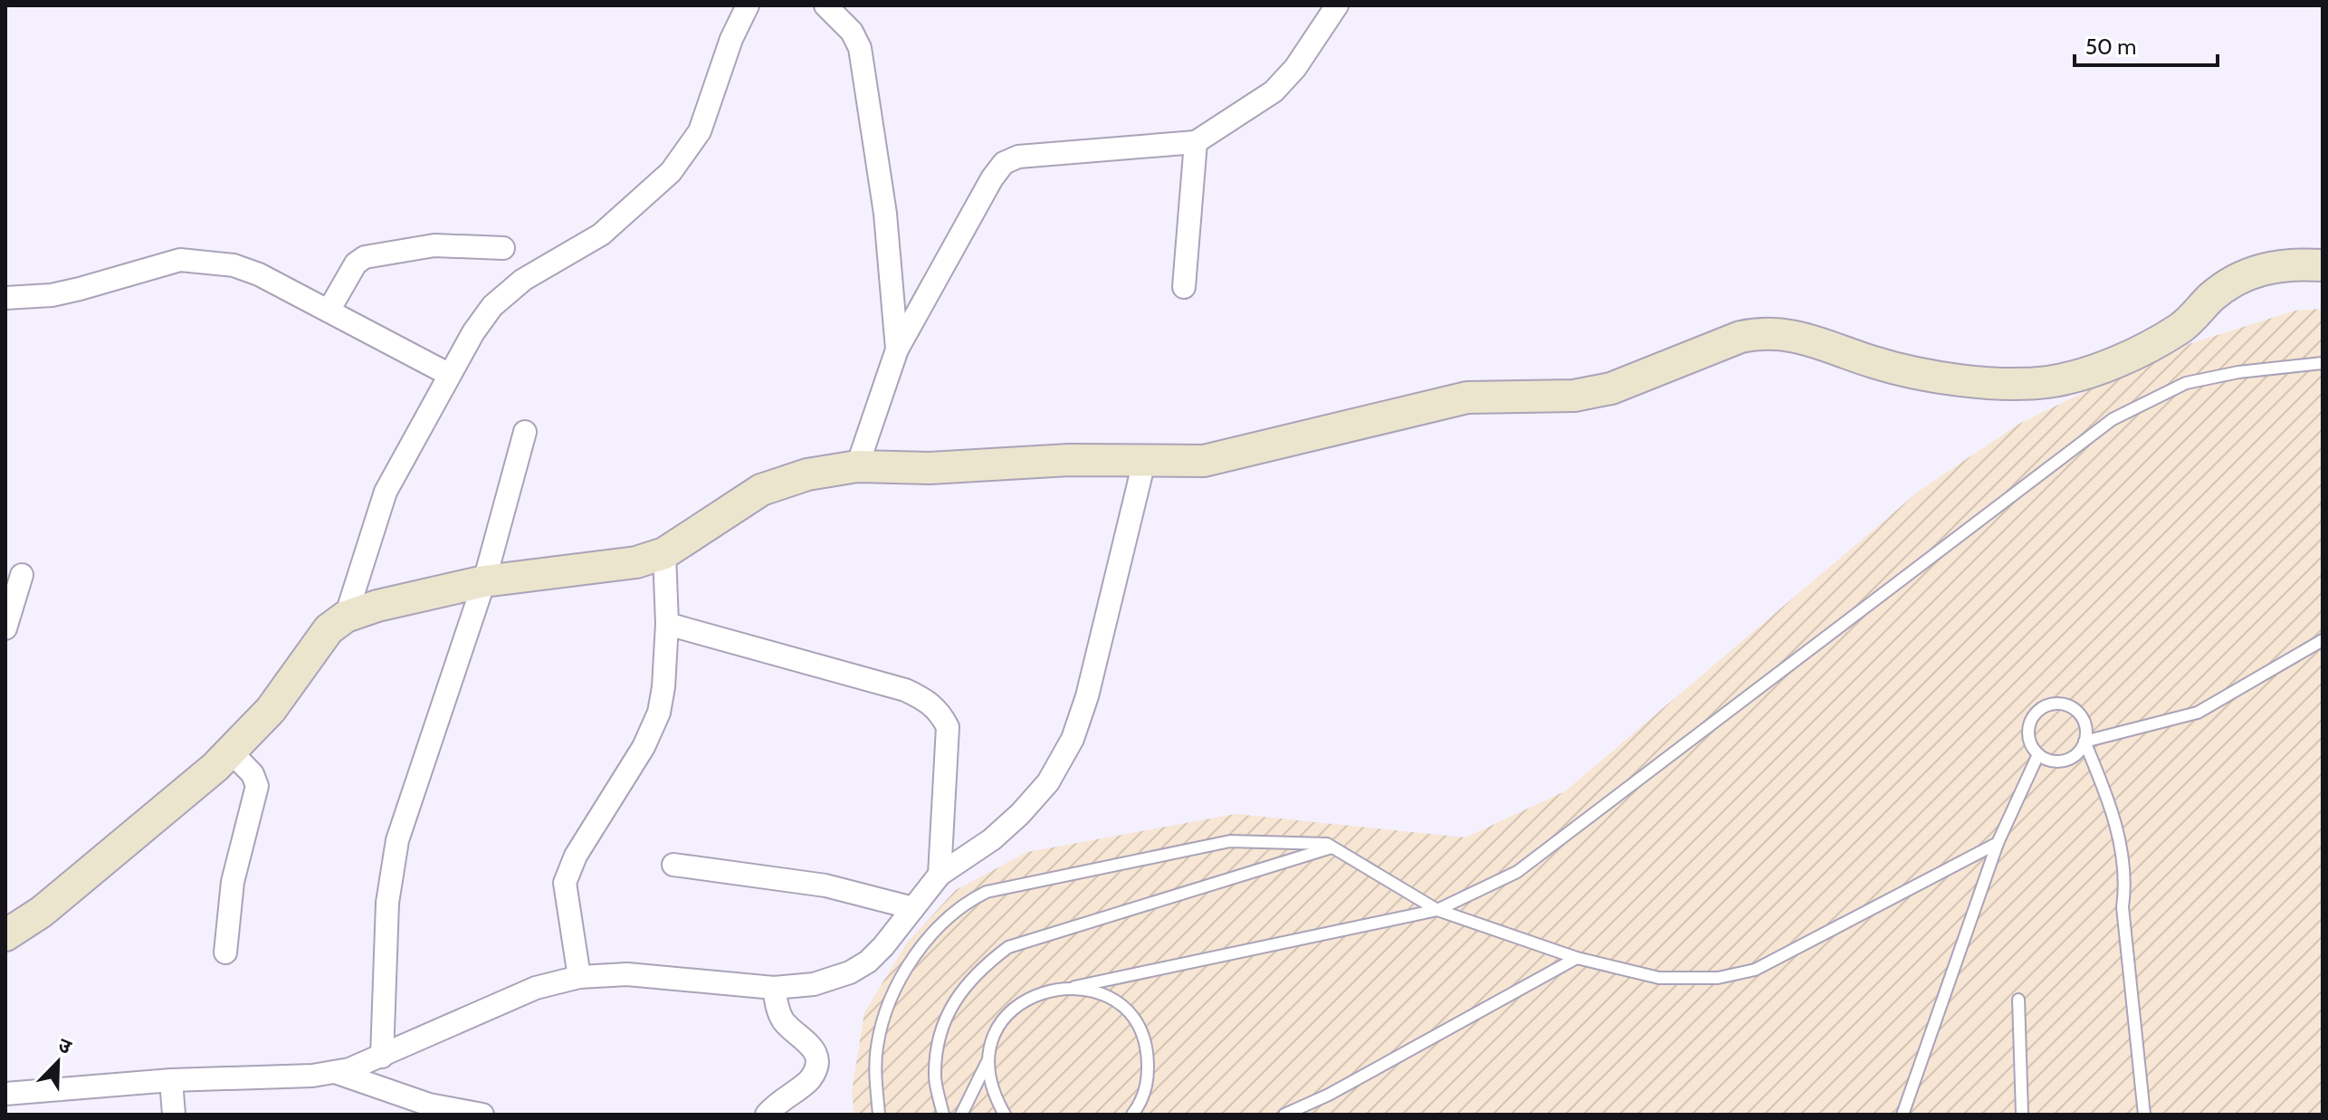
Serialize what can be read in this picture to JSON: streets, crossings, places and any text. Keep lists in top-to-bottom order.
{
  "scale_bar": "50 m",
  "north": "top right"
}
